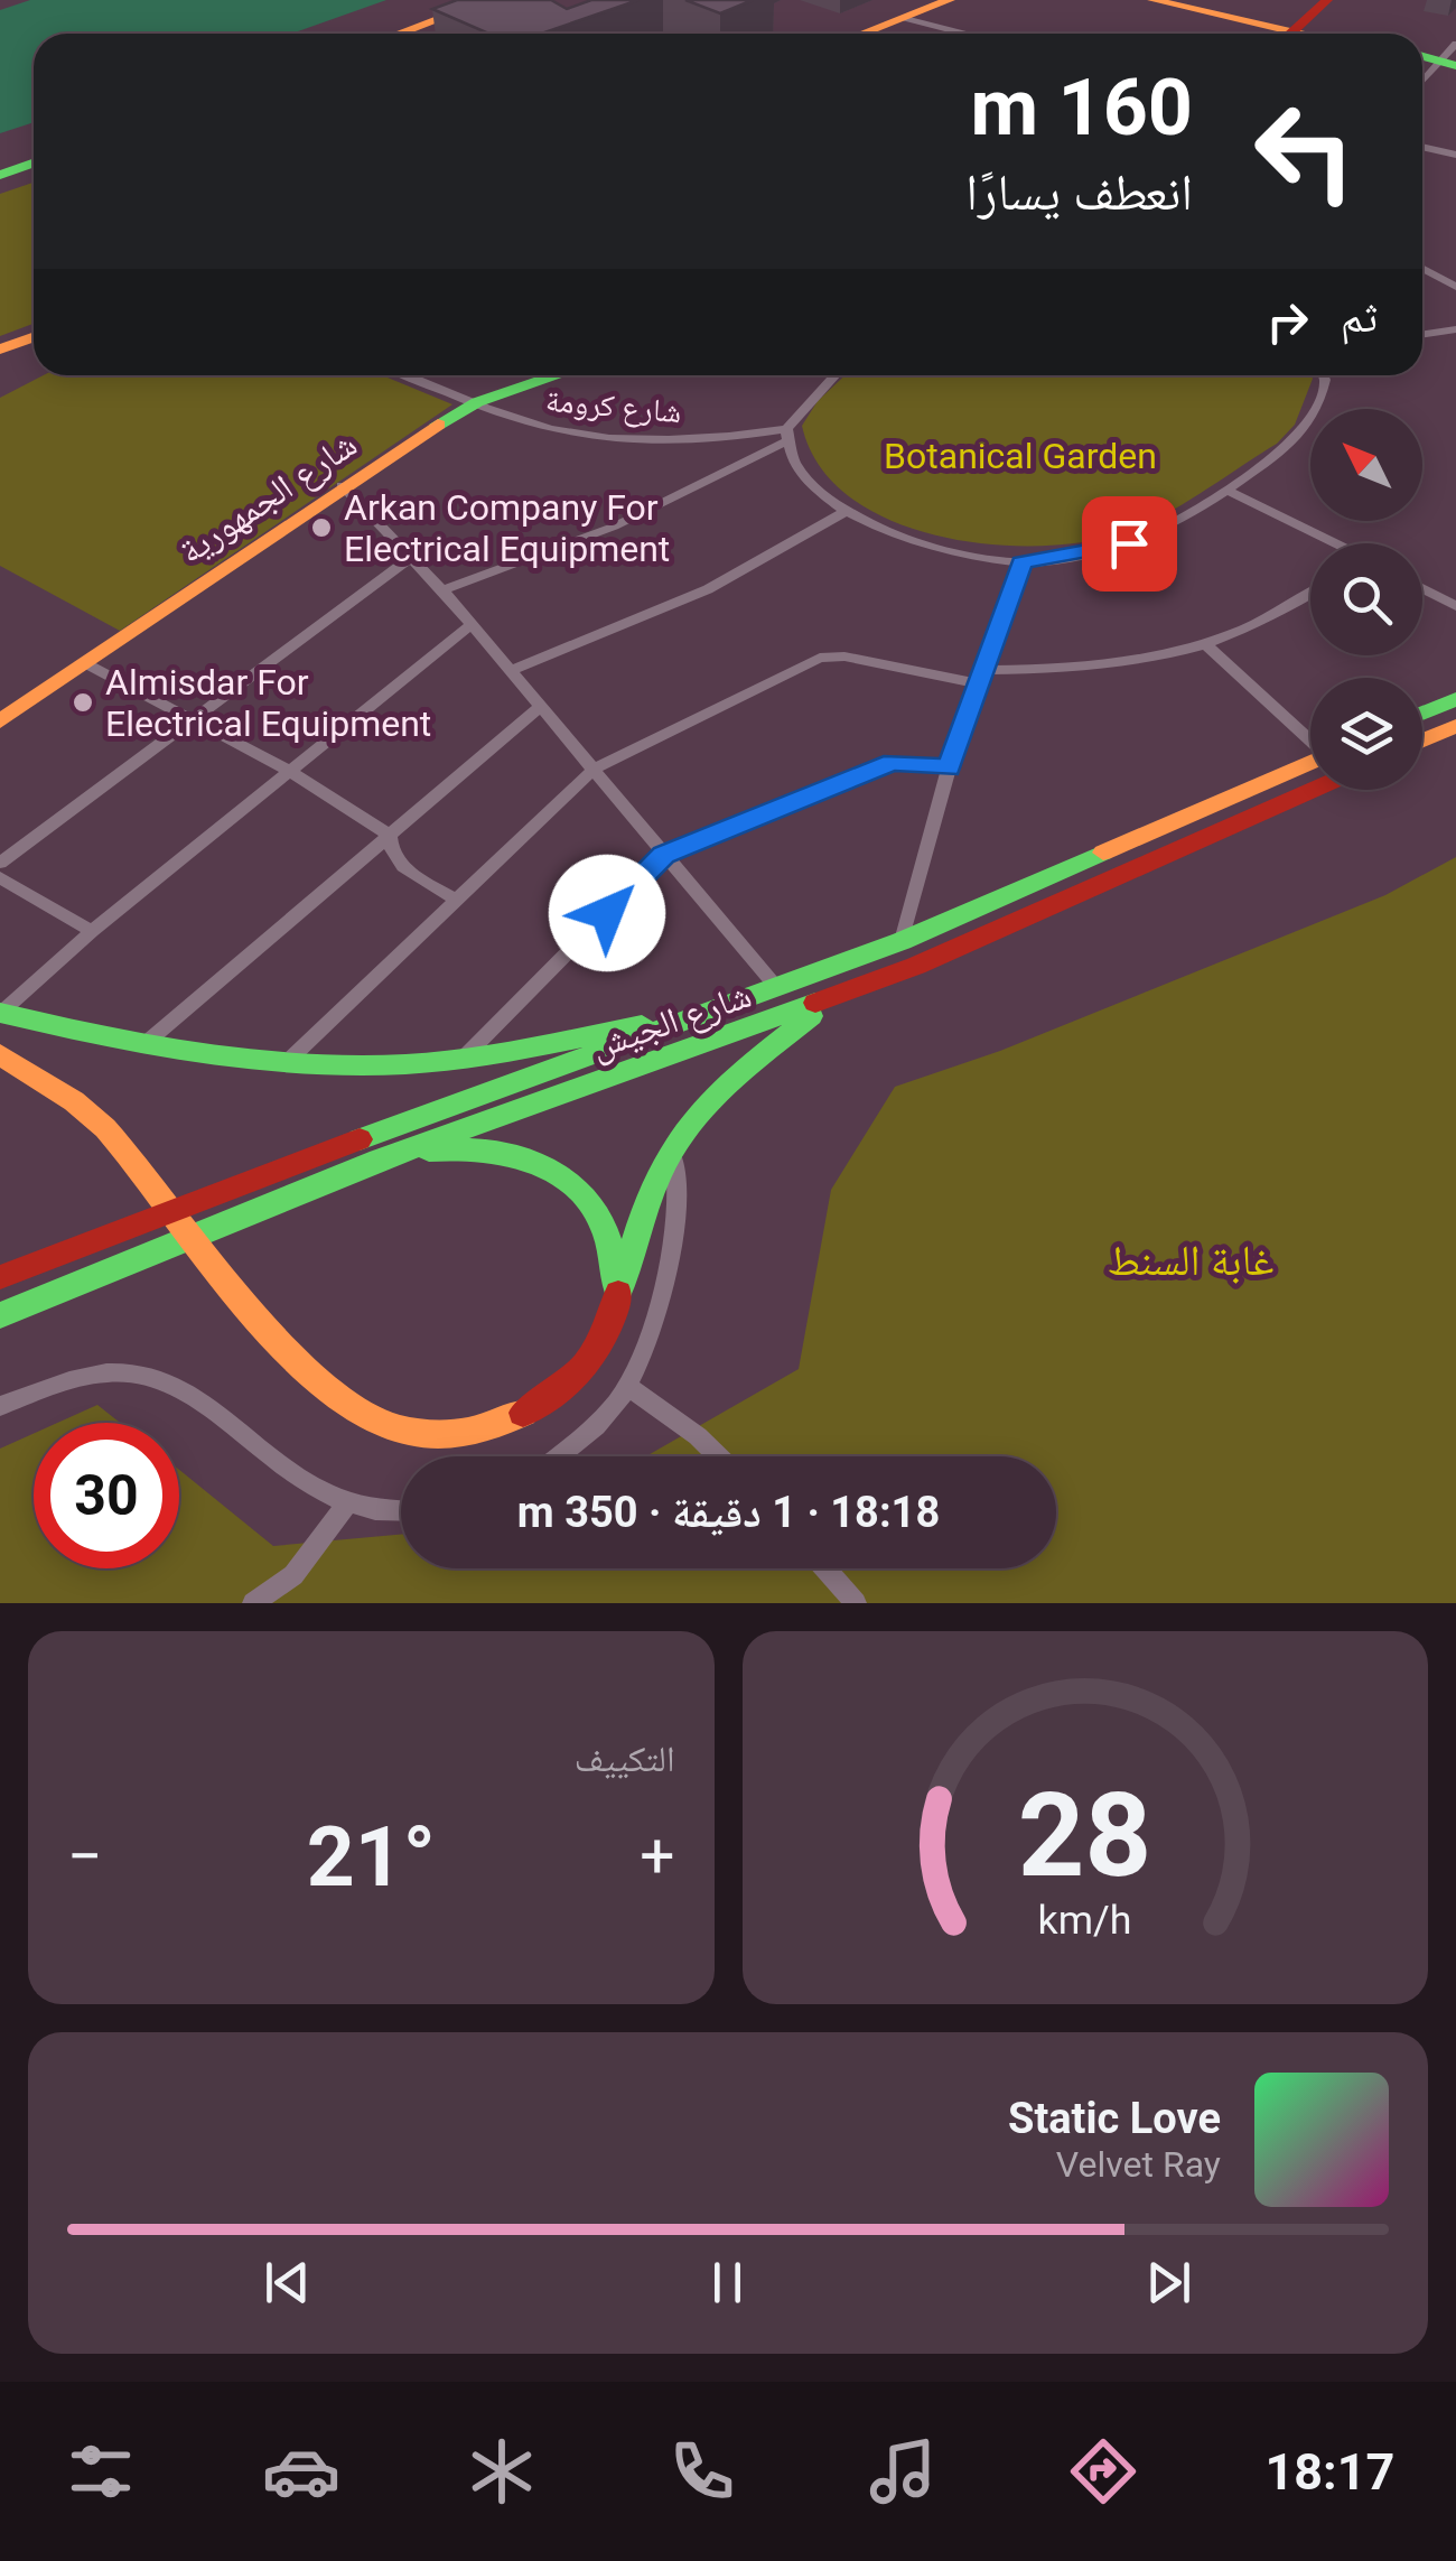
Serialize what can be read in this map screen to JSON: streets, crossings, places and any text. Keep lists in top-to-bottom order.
{
  "streets": {
    "main road": ["شارع الجمهورية", "شارع الجيش"],
    "street": ["شارع كرومة"]
  },
  "crossings": [
    ["شارع كرومة", "شارع الجمهورية"]
  ],
  "parks": ["Botanical Garden", "غابة السنط"],
  "places": ["Arkan Company For Electrical Equipment", "Almisdar For Electrical Equipment"],
  "north": "top left",
  "page": {
    "turn": ["160 m", "انعطف يسارًا"],
    "then": "ثم",
    "limit": "30",
    "trip": "18:18 · 1 دقيقة · 350 m",
    "tile": "التكييف",
    "heat": ["−", "21°", "+"],
    "song": ["Static Love", "Velvet Ray"],
    "tabs": "18:17",
    "gauge": ["28", "km/h"]
  }
}
